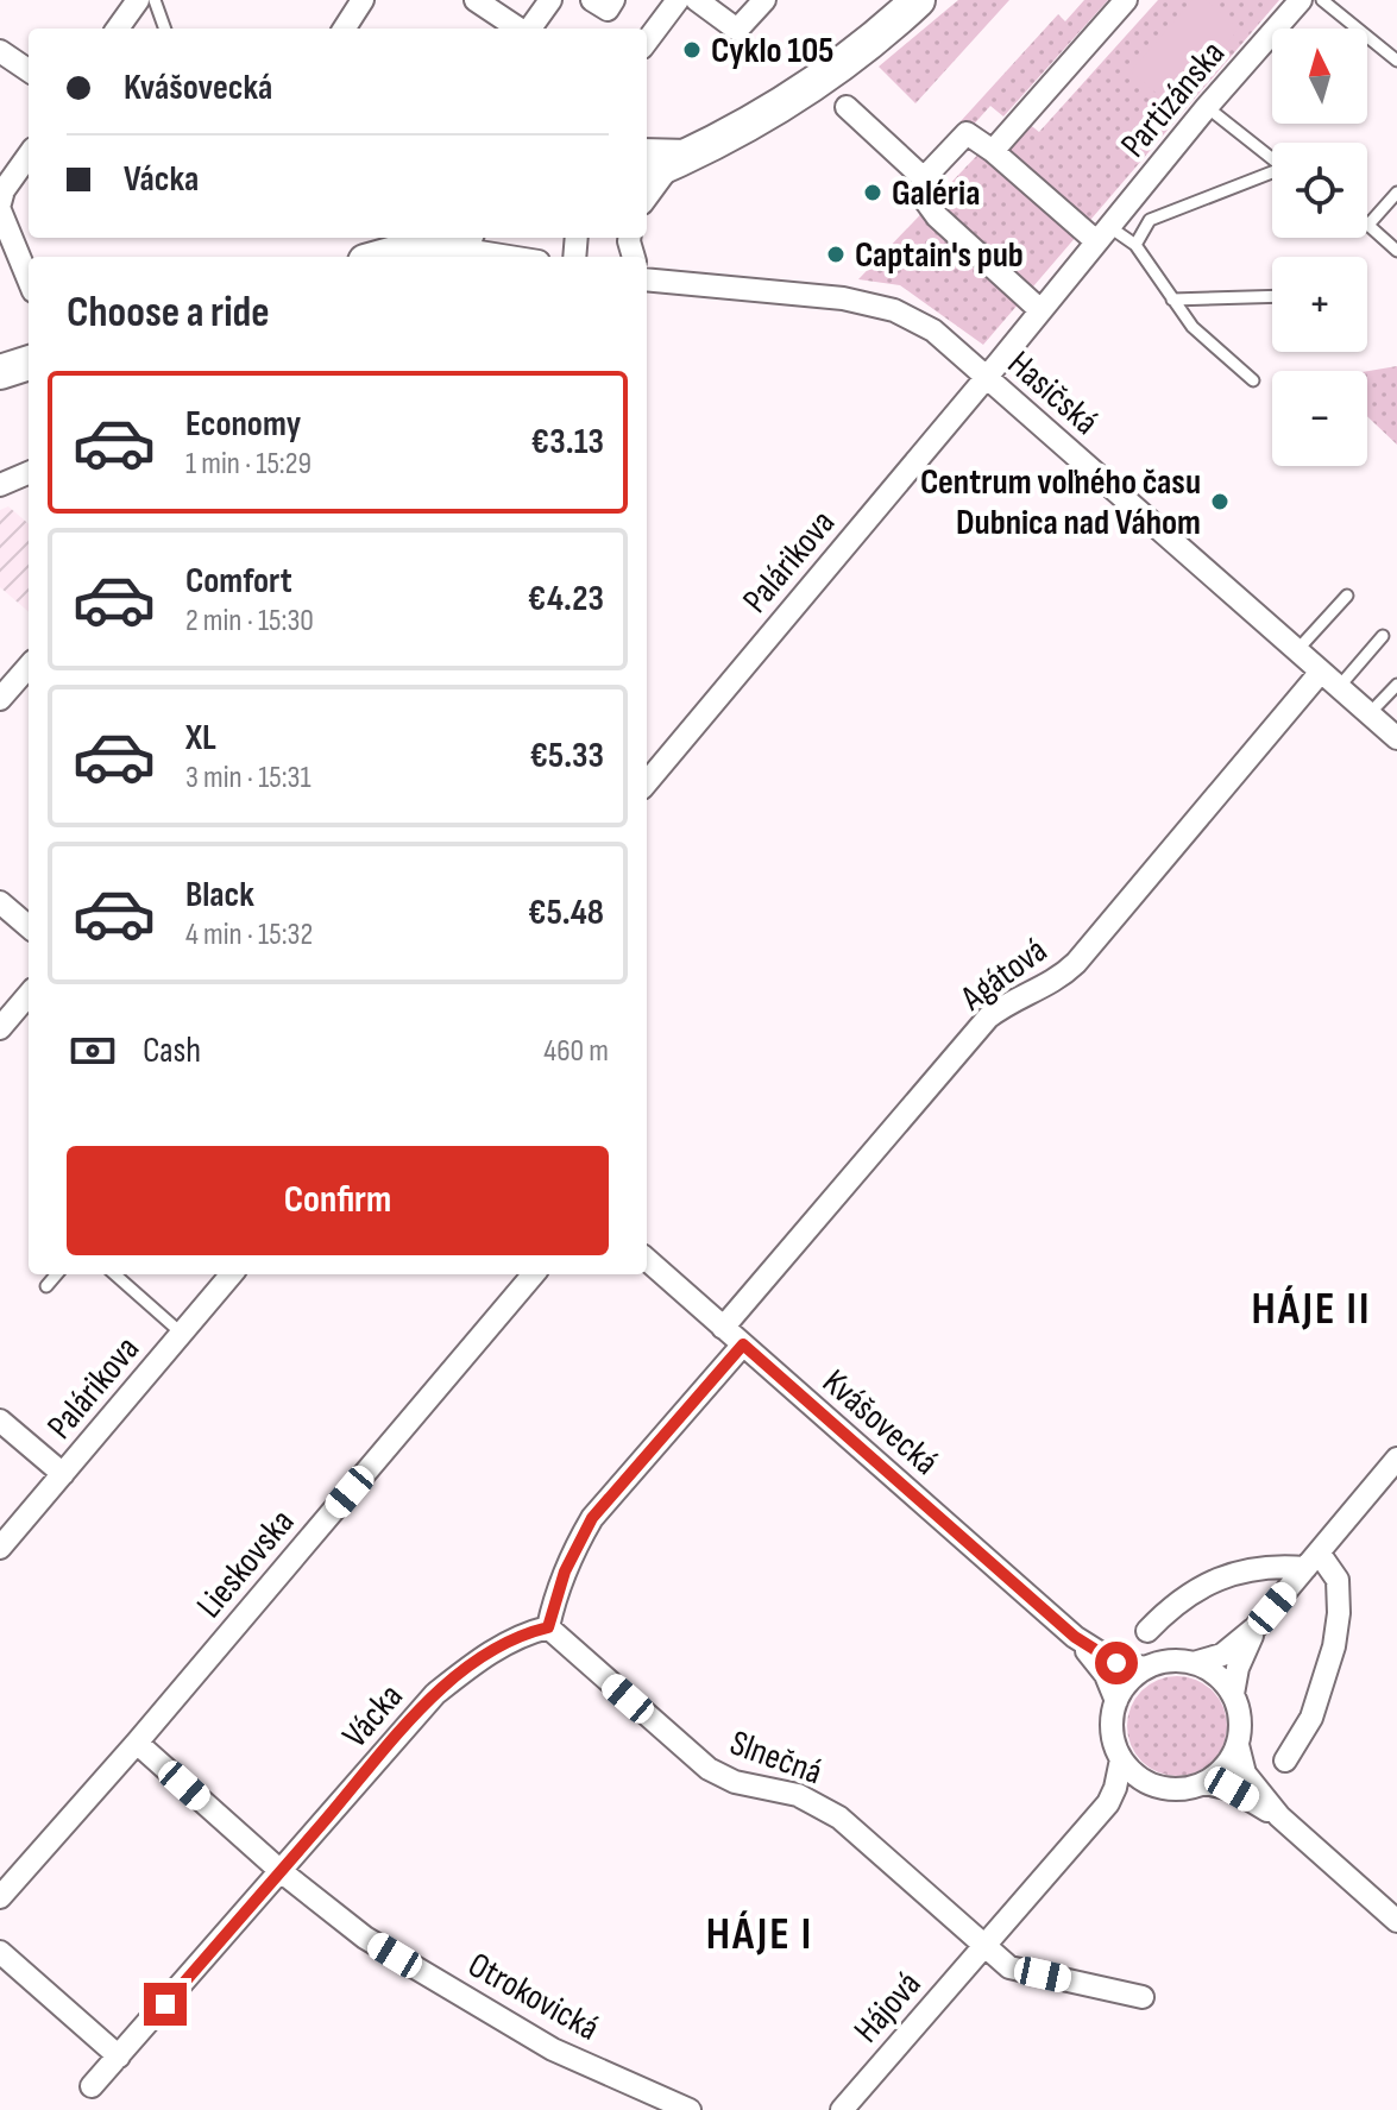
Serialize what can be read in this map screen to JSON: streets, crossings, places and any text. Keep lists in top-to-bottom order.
{
  "streets": {
    "street": [
      "Partizánska",
      "Hasičská",
      "Palárikova",
      "Agátová",
      "Kvášovecká",
      "Lieskovska",
      "Vácka",
      "Slnečná",
      "Otrokovická",
      "Hájová"
    ]
  },
  "crossings": [
    ["Partizánska", "Hasičská"],
    ["Partizánska", "Palárikova"],
    ["Hasičská", "Palárikova"],
    ["Hasičská", "Agátová"],
    ["Agátová", "Kvášovecká"],
    ["Kvášovecká", "Hájová"],
    ["Lieskovska", "Otrokovická"],
    ["Vácka", "Slnečná"],
    ["Vácka", "Otrokovická"],
    ["Slnečná", "Hájová"]
  ],
  "districts": ["HÁJE II", "HÁJE I"],
  "places": [
    "Cyklo 105",
    "Galéria",
    "Captain's pub",
    "Centrum voľného času Dubnica nad Váhom"
  ],
  "north": "top",
  "page": {
    "map_buttons": ["+", "−"],
    "banner": ["Kvášovecká", "Vácka"],
    "heading": "Choose a ride",
    "list": [
      {
        "name": "Economy",
        "note": "1 min · 15:29",
        "value": "€3.13"
      },
      {
        "name": "Comfort",
        "note": "2 min · 15:30",
        "value": "€4.23"
      },
      {
        "name": "XL",
        "note": "3 min · 15:31",
        "value": "€5.33"
      },
      {
        "name": "Black",
        "note": "4 min · 15:32",
        "value": "€5.48"
      }
    ],
    "pay": ["Cash", "460 m"],
    "buttons": "Confirm"
  }
}
